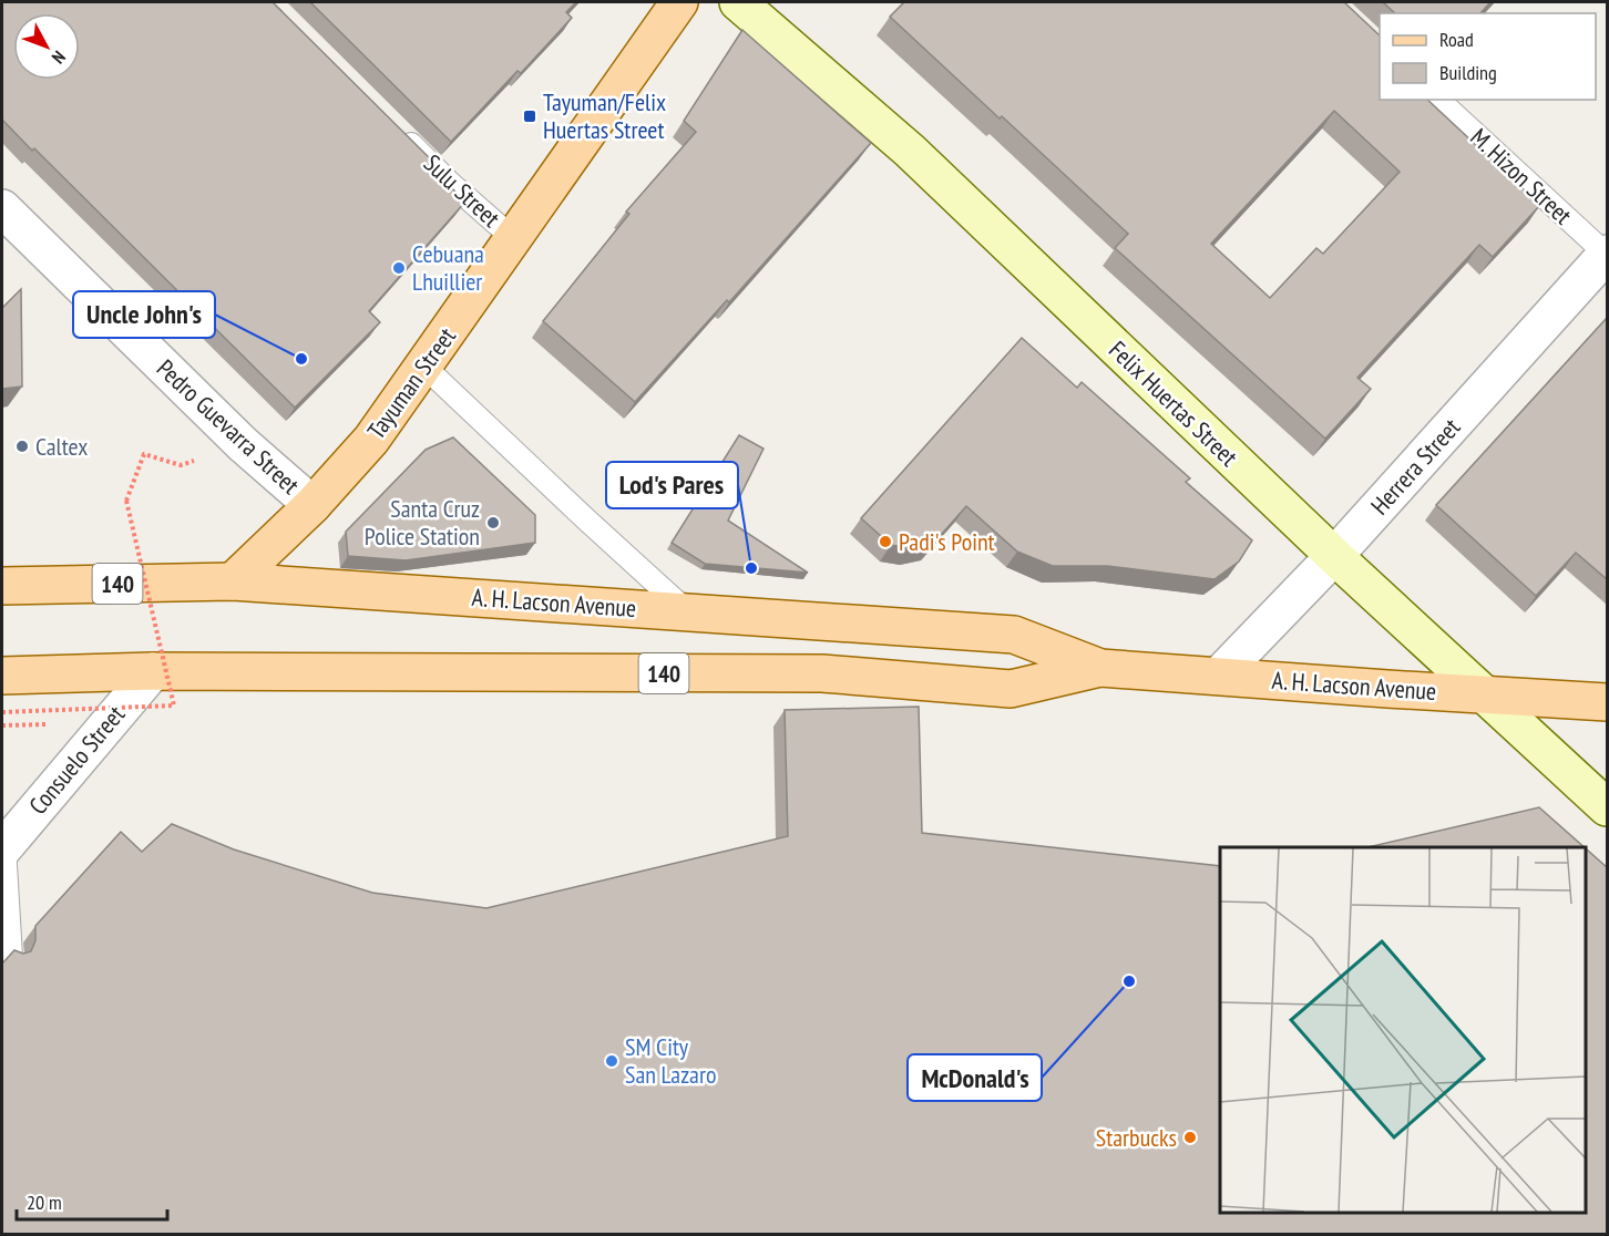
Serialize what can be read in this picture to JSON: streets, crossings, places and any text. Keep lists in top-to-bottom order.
{
  "streets": {
    "main road": ["Tayuman Street", "140", "A. H. Lacson Avenue"],
    "street": [
      "Felix Huertas Street",
      "Pedro Guevarra Street",
      "Herrera Street",
      "Consuelo Street"
    ],
    "lane": ["M. Hizon Street", "Sulu Street"]
  },
  "crossings": [
    ["M. Hizon Street", "Herrera Street"],
    ["Sulu Street", "Tayuman Street"],
    ["Tayuman Street", "Pedro Guevarra Street"],
    ["Tayuman Street", "A. H. Lacson Avenue"],
    ["Felix Huertas Street", "Herrera Street"],
    ["Felix Huertas Street", "A. H. Lacson Avenue"],
    ["Herrera Street", "A. H. Lacson Avenue"],
    ["A. H. Lacson Avenue", "Consuelo Street"]
  ],
  "places": {
    "transit": ["Tayuman/Felix Huertas Street"],
    "other": [
      "Cebuana Lhuillier",
      "Uncle John's",
      "Caltex",
      "Santa Cruz Police Station",
      "Padi's Point",
      "Lod's Pares",
      "McDonald's",
      "SM City San Lazaro",
      "Starbucks"
    ]
  },
  "legend": ["Road", "Building"],
  "scale_bar": "20 m",
  "north": "bottom right"
}
